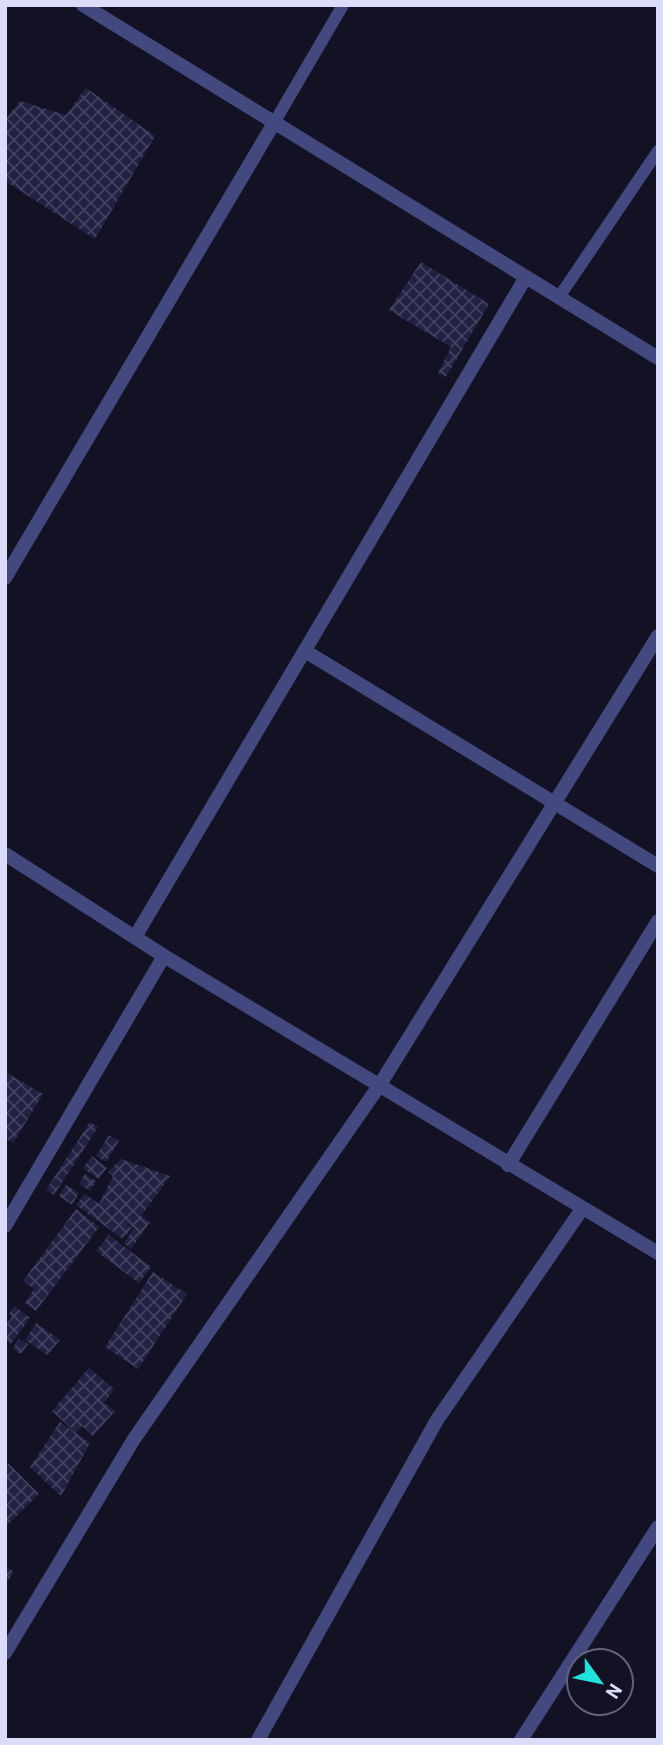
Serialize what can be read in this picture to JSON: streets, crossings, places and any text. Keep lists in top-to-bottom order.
{
  "north": "bottom right"
}
